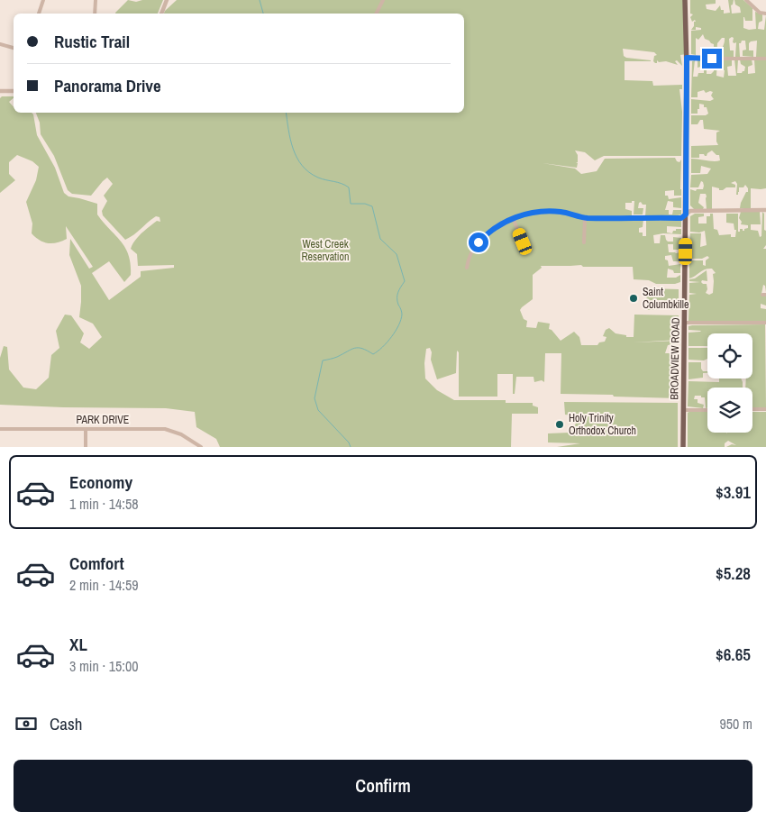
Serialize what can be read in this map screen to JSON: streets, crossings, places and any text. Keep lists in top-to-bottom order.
{
  "streets": {
    "main road": ["BROADVIEW ROAD"],
    "street": ["PARK DRIVE"]
  },
  "parks": ["West Creek Reservation"],
  "places": ["Saint Columbkille", "Holy Trinity Orthodox Church"],
  "page": {
    "banner": ["Rustic Trail", "Panorama Drive"],
    "list": [
      {
        "name": "Economy",
        "note": "1 min · 14:58",
        "value": "$3.91"
      },
      {
        "name": "Comfort",
        "note": "2 min · 14:59",
        "value": "$5.28"
      },
      {
        "name": "XL",
        "note": "3 min · 15:00",
        "value": "$6.65"
      }
    ],
    "pay": ["Cash", "950 m"],
    "buttons": "Confirm"
  }
}
